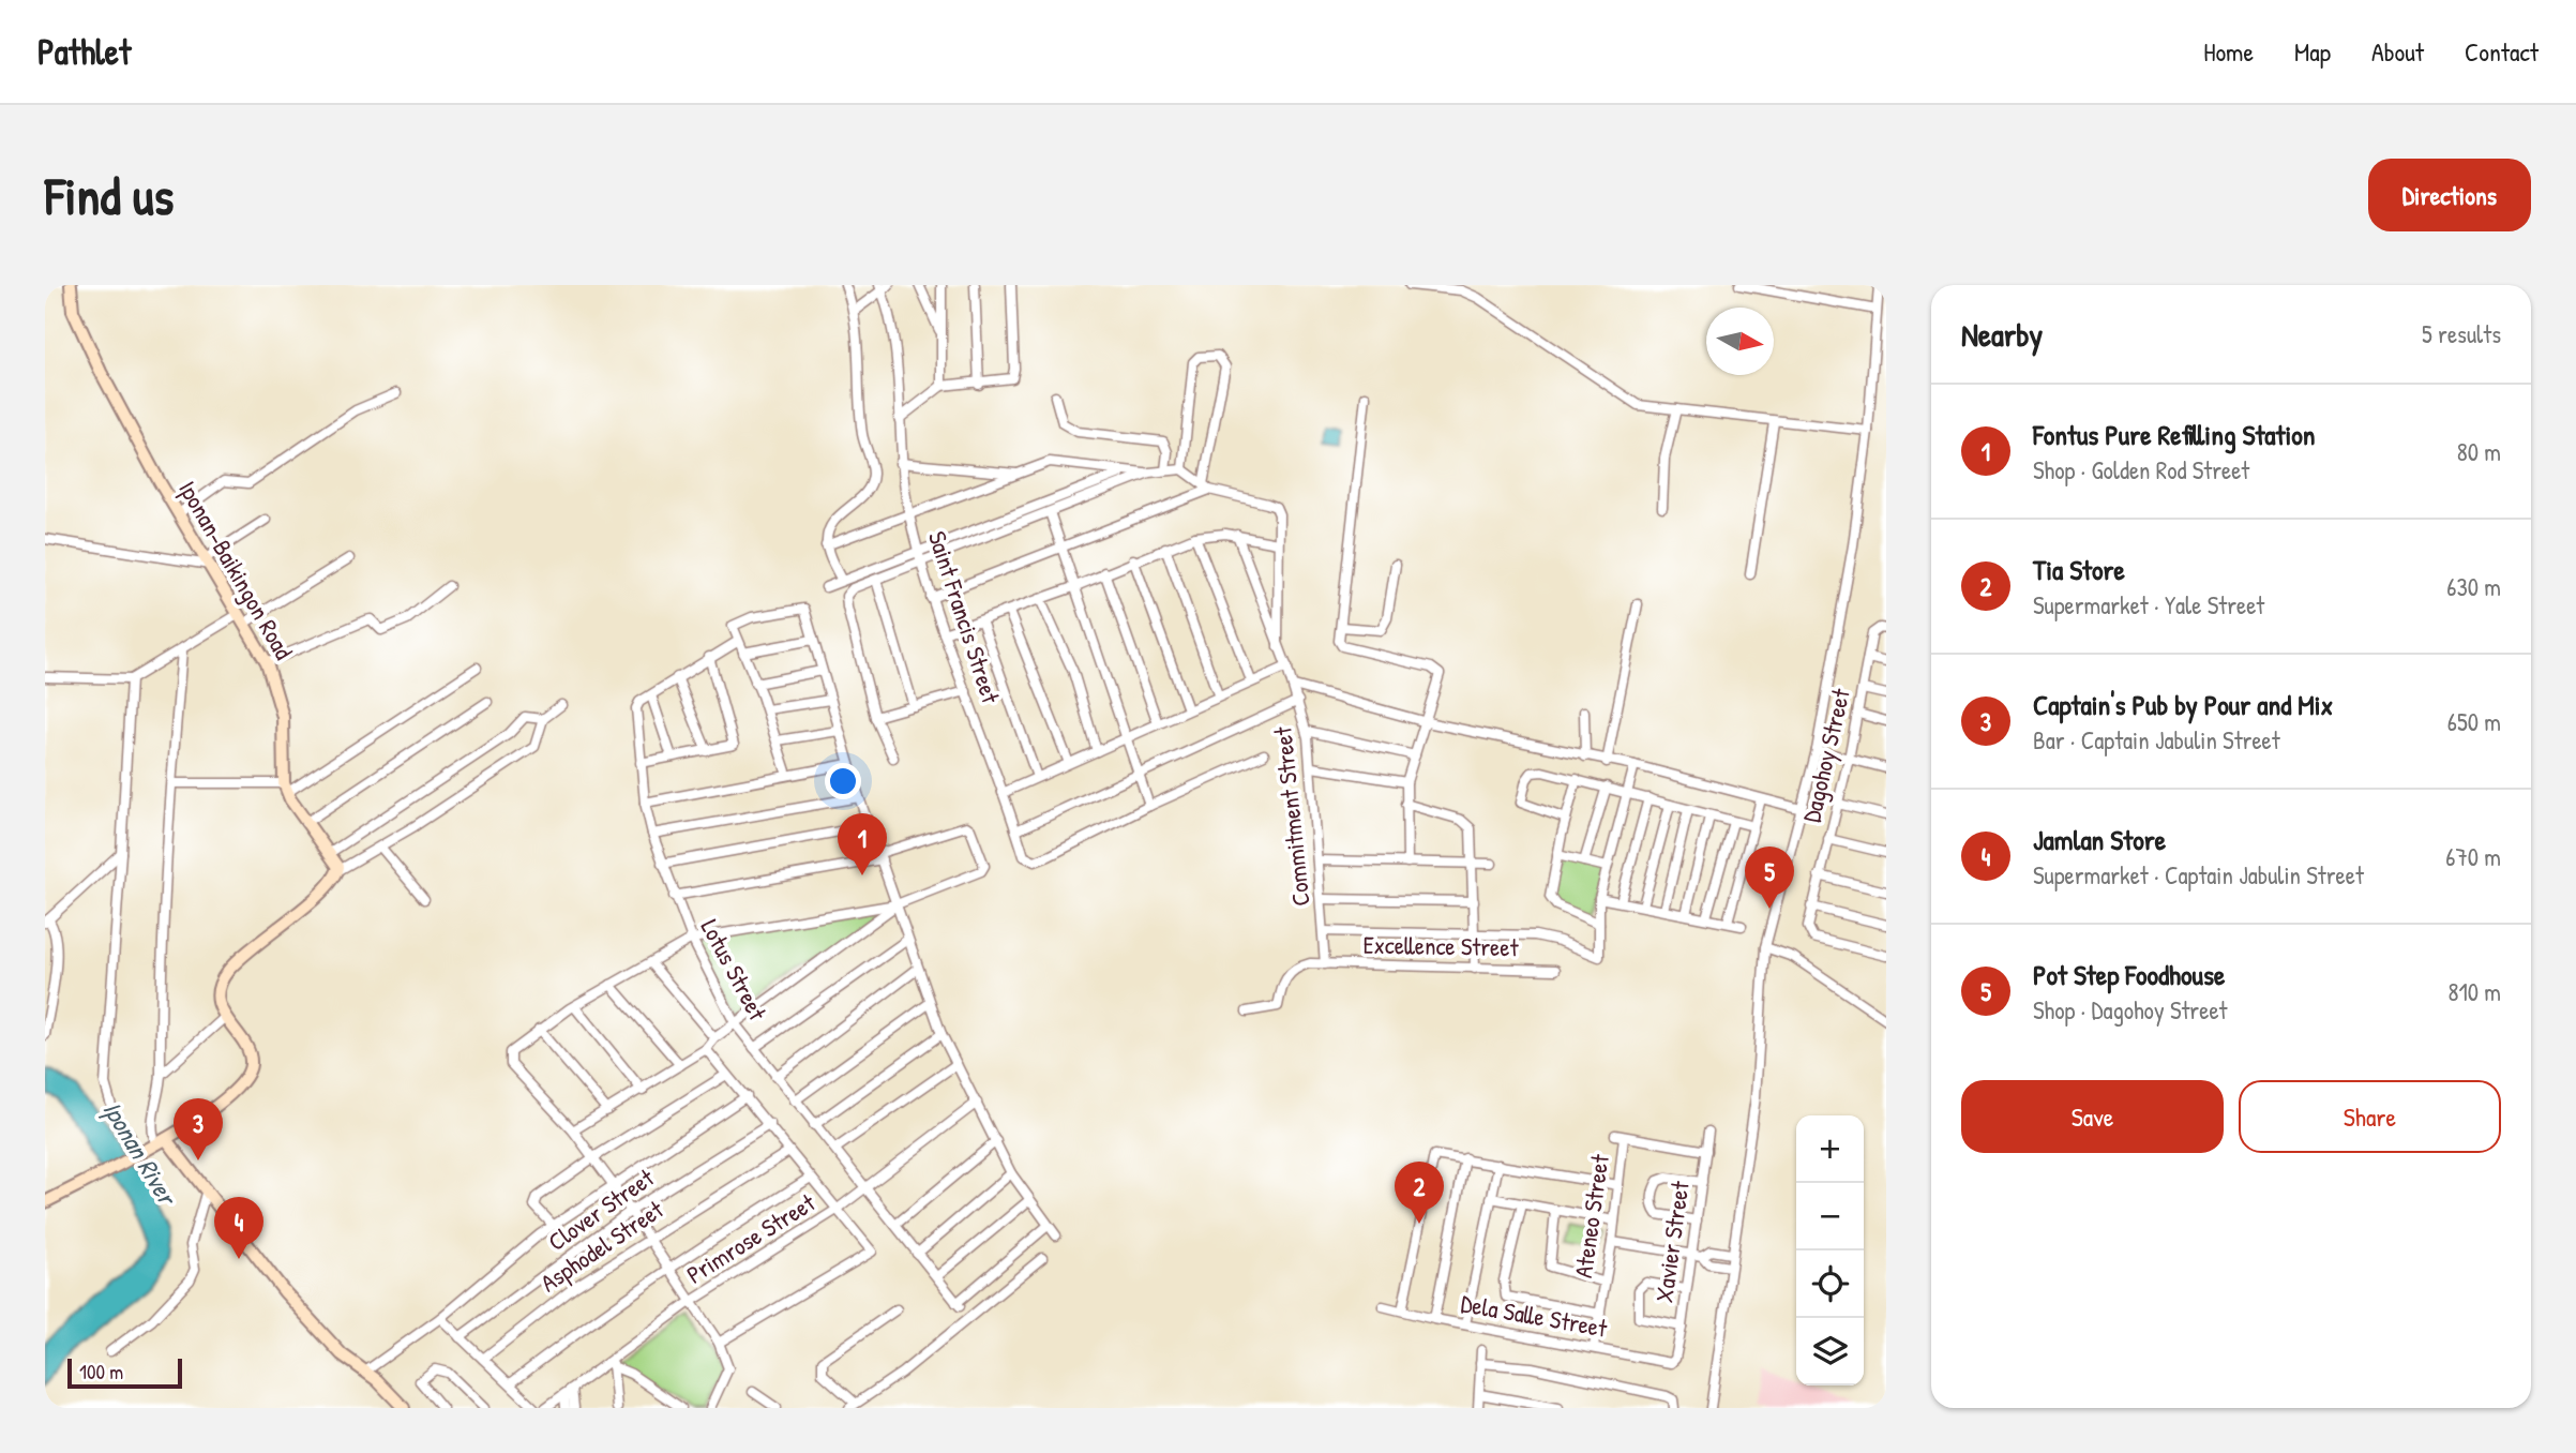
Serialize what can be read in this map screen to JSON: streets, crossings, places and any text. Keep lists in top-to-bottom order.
{
  "streets": {
    "street": [
      "Iponan-Baikingon Road",
      "Saint Francis Street",
      "Dagohoy Street",
      "Commitment Street",
      "Excellence Street",
      "Lotus Street",
      "Clover Street",
      "Ateneo Street",
      "Primrose Street",
      "Xavier Street",
      "Asphodel Street",
      "Dela Salle Street"
    ]
  },
  "crossings": [
    ["Commitment Street", "Excellence Street"],
    ["Lotus Street", "Primrose Street"],
    ["Ateneo Street", "Xavier Street"],
    ["Ateneo Street", "Dela Salle Street"],
    ["Xavier Street", "Dela Salle Street"]
  ],
  "water": ["Iponan River"],
  "scale_bar": "100 m",
  "north": "right",
  "page": {
    "header": "Pathlet",
    "nav": [
      "Home",
      "Map",
      "About",
      "Contact"
    ],
    "buttons": [
      "Directions",
      ["Save", "Share"]
    ],
    "title": "Find us",
    "heading": ["Nearby", "5 results"],
    "list": [
      {
        "mark": "1",
        "name": "Fontus Pure Refilling Station",
        "note": "Shop · Golden Rod Street",
        "value": "80 m"
      },
      {
        "mark": "2",
        "name": "Tia Store",
        "note": "Supermarket · Yale Street",
        "value": "630 m"
      },
      {
        "mark": "3",
        "name": "Captain's Pub by Pour and Mix",
        "note": "Bar · Captain Jabulin Street",
        "value": "650 m"
      },
      {
        "mark": "4",
        "name": "Jamlan Store",
        "note": "Supermarket · Captain Jabulin Street",
        "value": "670 m"
      },
      {
        "mark": "5",
        "name": "Pot Step Foodhouse",
        "note": "Shop · Dagohoy Street",
        "value": "810 m"
      }
    ],
    "pins": [
      "1",
      "5",
      "3",
      "2",
      "4"
    ],
    "map_buttons": ["+", "−"],
    "scale": "100 m"
  }
}
